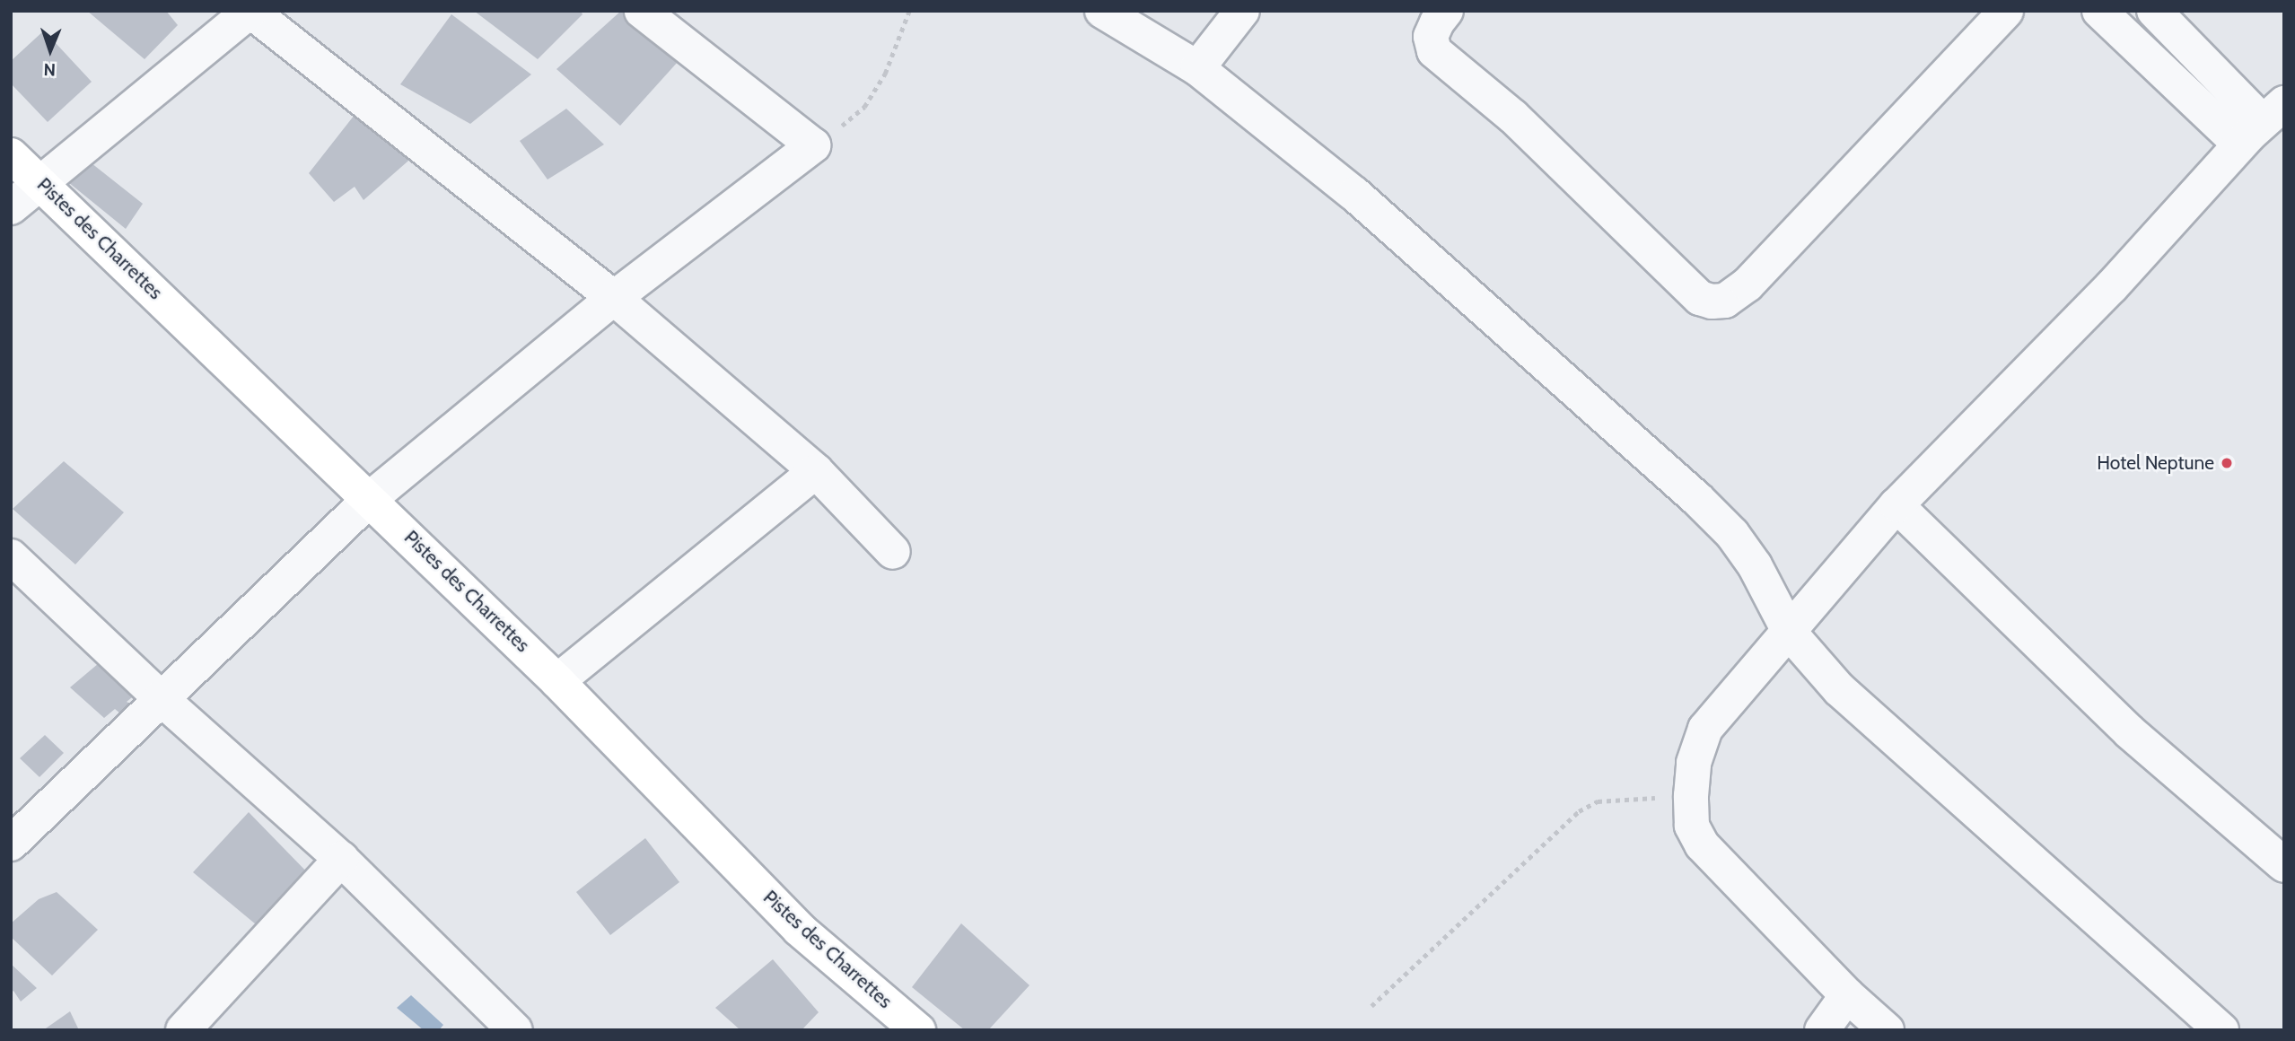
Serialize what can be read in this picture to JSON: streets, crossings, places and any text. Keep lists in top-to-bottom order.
{
  "streets": {
    "main road": ["Pistes des Charrettes"]
  },
  "places": ["Hotel Neptune"],
  "north": "bottom"
}
